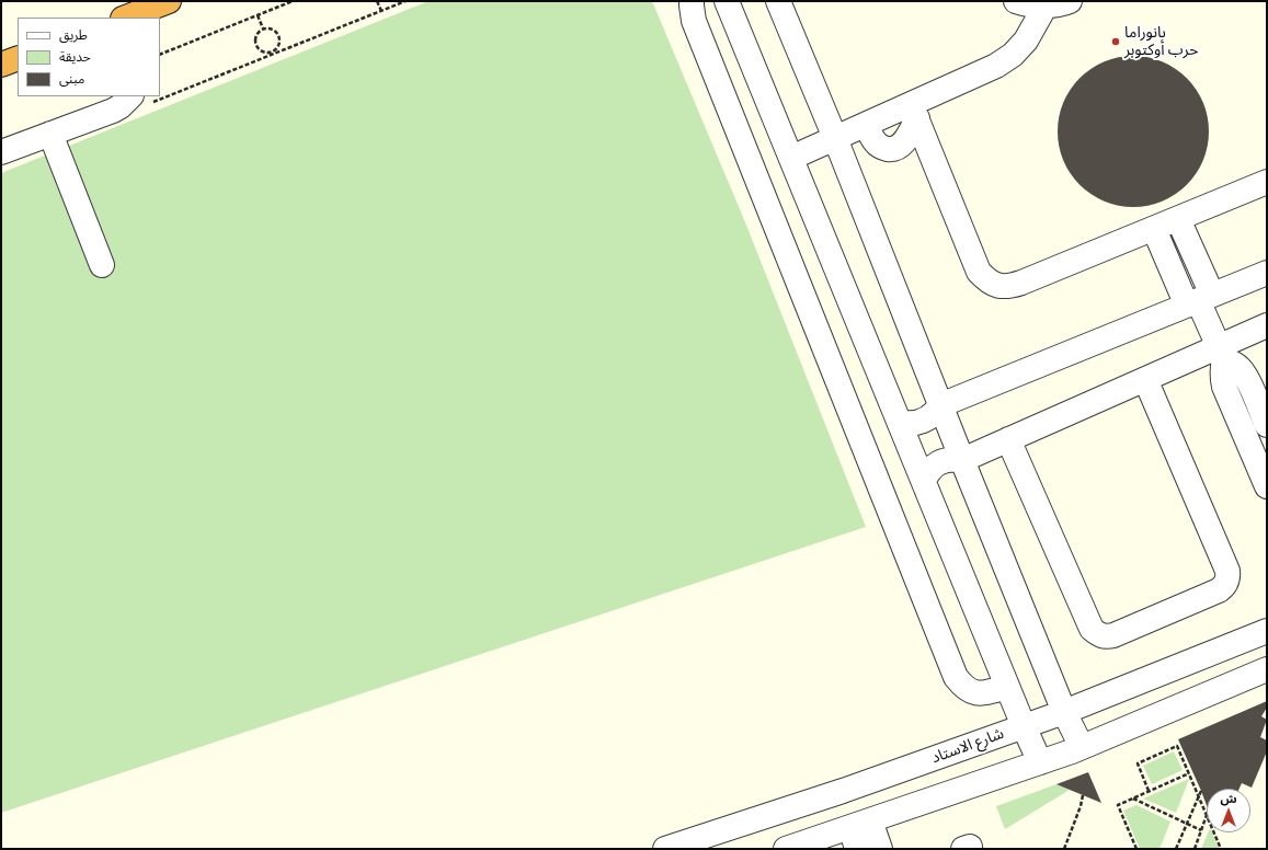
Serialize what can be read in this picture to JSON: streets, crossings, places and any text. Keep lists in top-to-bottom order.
{
  "streets": {
    "street": ["شارع الاستاد"]
  },
  "places": ["بانوراما حرب أوكتوبر"],
  "legend": ["طريق", "حديقة", "مبنى"],
  "north": "top"
}
